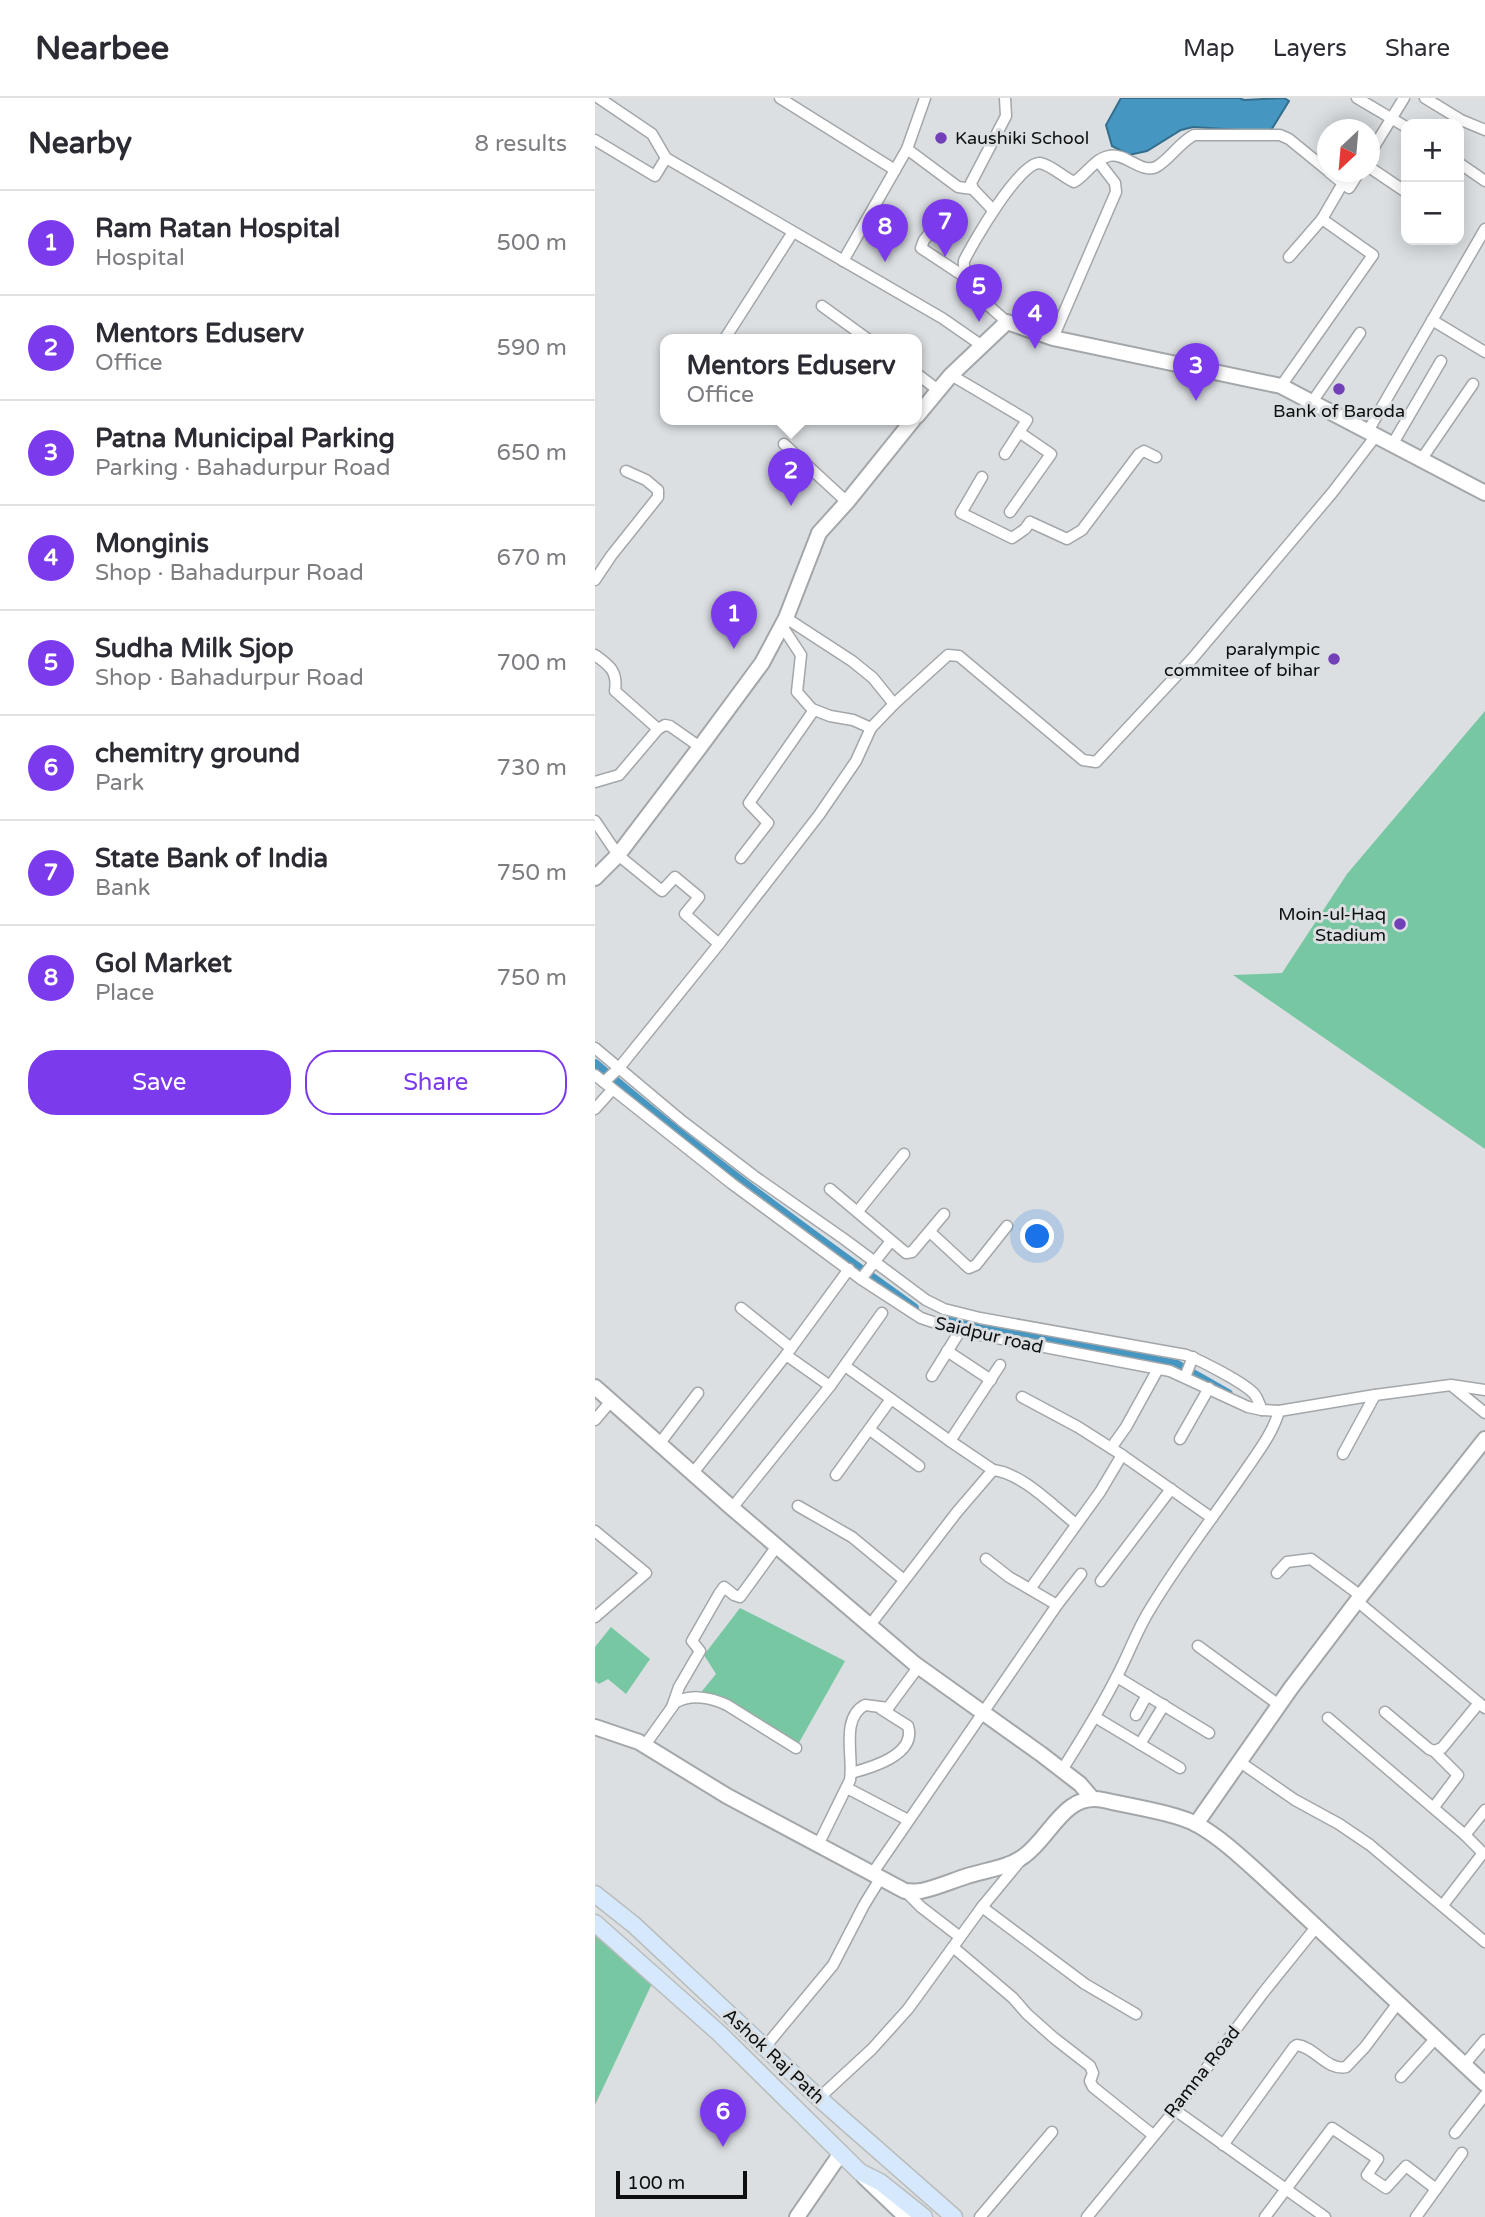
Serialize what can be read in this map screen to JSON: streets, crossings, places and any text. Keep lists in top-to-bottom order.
{
  "streets": {
    "main road": ["Ashok Raj Path"],
    "street": ["Saidpur road", "Ramna Road"]
  },
  "places": [
    "Kaushiki School",
    "Bank of Baroda",
    "paralympic commitee of bihar",
    "Moin-ul-Haq Stadium"
  ],
  "scale_bar": "100 m",
  "north": "bottom left",
  "page": {
    "header": "Nearbee",
    "nav": ["Map", "Layers", "Share"],
    "heading": ["Nearby", "8 results"],
    "map_buttons": ["+", "−"],
    "list": [
      {
        "mark": "1",
        "name": "Ram Ratan Hospital",
        "note": "Hospital",
        "value": "500 m"
      },
      {
        "mark": "2",
        "name": "Mentors Eduserv",
        "note": "Office",
        "value": "590 m"
      },
      {
        "mark": "3",
        "name": "Patna Municipal Parking",
        "note": "Parking · Bahadurpur Road",
        "value": "650 m"
      },
      {
        "mark": "4",
        "name": "Monginis",
        "note": "Shop · Bahadurpur Road",
        "value": "670 m"
      },
      {
        "mark": "5",
        "name": "Sudha Milk Sjop",
        "note": "Shop · Bahadurpur Road",
        "value": "700 m"
      },
      {
        "mark": "6",
        "name": "chemitry ground",
        "note": "Park",
        "value": "730 m"
      },
      {
        "mark": "7",
        "name": "State Bank of India",
        "note": "Bank",
        "value": "750 m"
      },
      {
        "mark": "8",
        "name": "Gol Market",
        "note": "Place",
        "value": "750 m"
      }
    ],
    "pins": [
      "7",
      "8",
      "5",
      "4",
      "3",
      "2",
      "1",
      "6"
    ],
    "popup": ["Mentors Eduserv", "Office"],
    "buttons": ["Save", "Share"],
    "scale": "100 m"
  }
}
